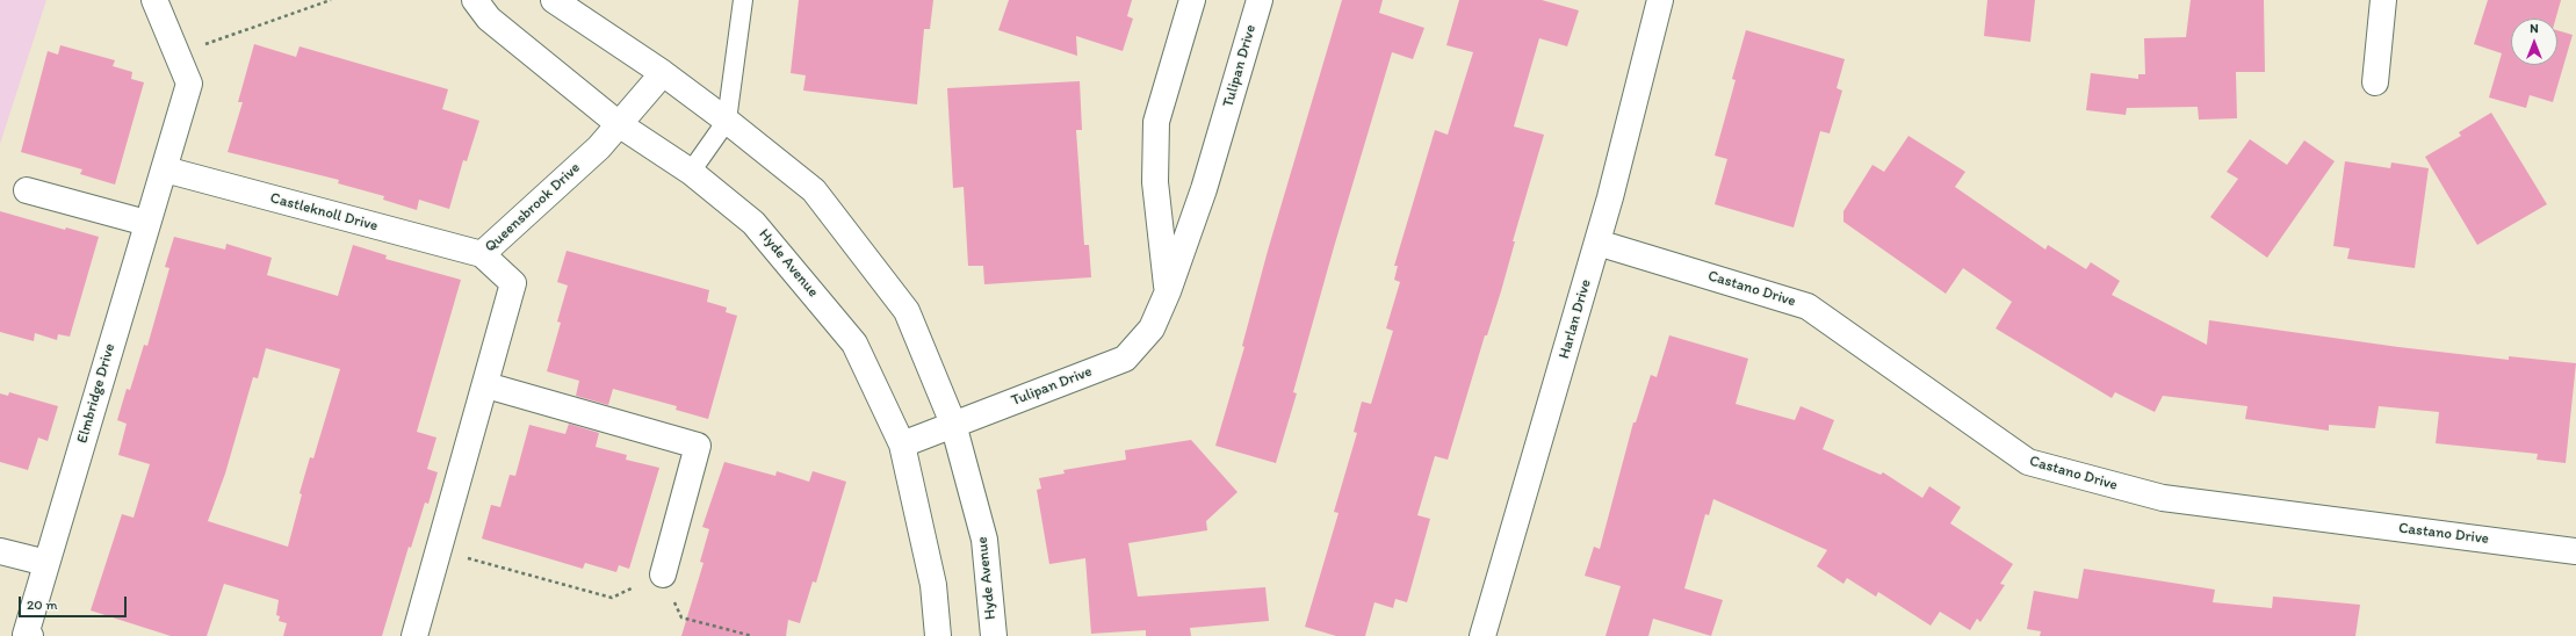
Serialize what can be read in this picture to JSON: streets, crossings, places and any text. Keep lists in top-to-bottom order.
{
  "streets": {
    "street": [
      "Tulipan Drive",
      "Queensbrook Drive",
      "Castleknoll Drive",
      "Hyde Avenue",
      "Castano Drive",
      "Harlan Drive",
      "Elmbridge Drive"
    ]
  },
  "crossings": [
    ["Tulipan Drive", "Hyde Avenue"],
    ["Queensbrook Drive", "Castleknoll Drive"],
    ["Queensbrook Drive", "Hyde Avenue"],
    ["Castleknoll Drive", "Elmbridge Drive"],
    ["Castano Drive", "Harlan Drive"]
  ],
  "scale_bar": "20 m",
  "north": "top"
}
